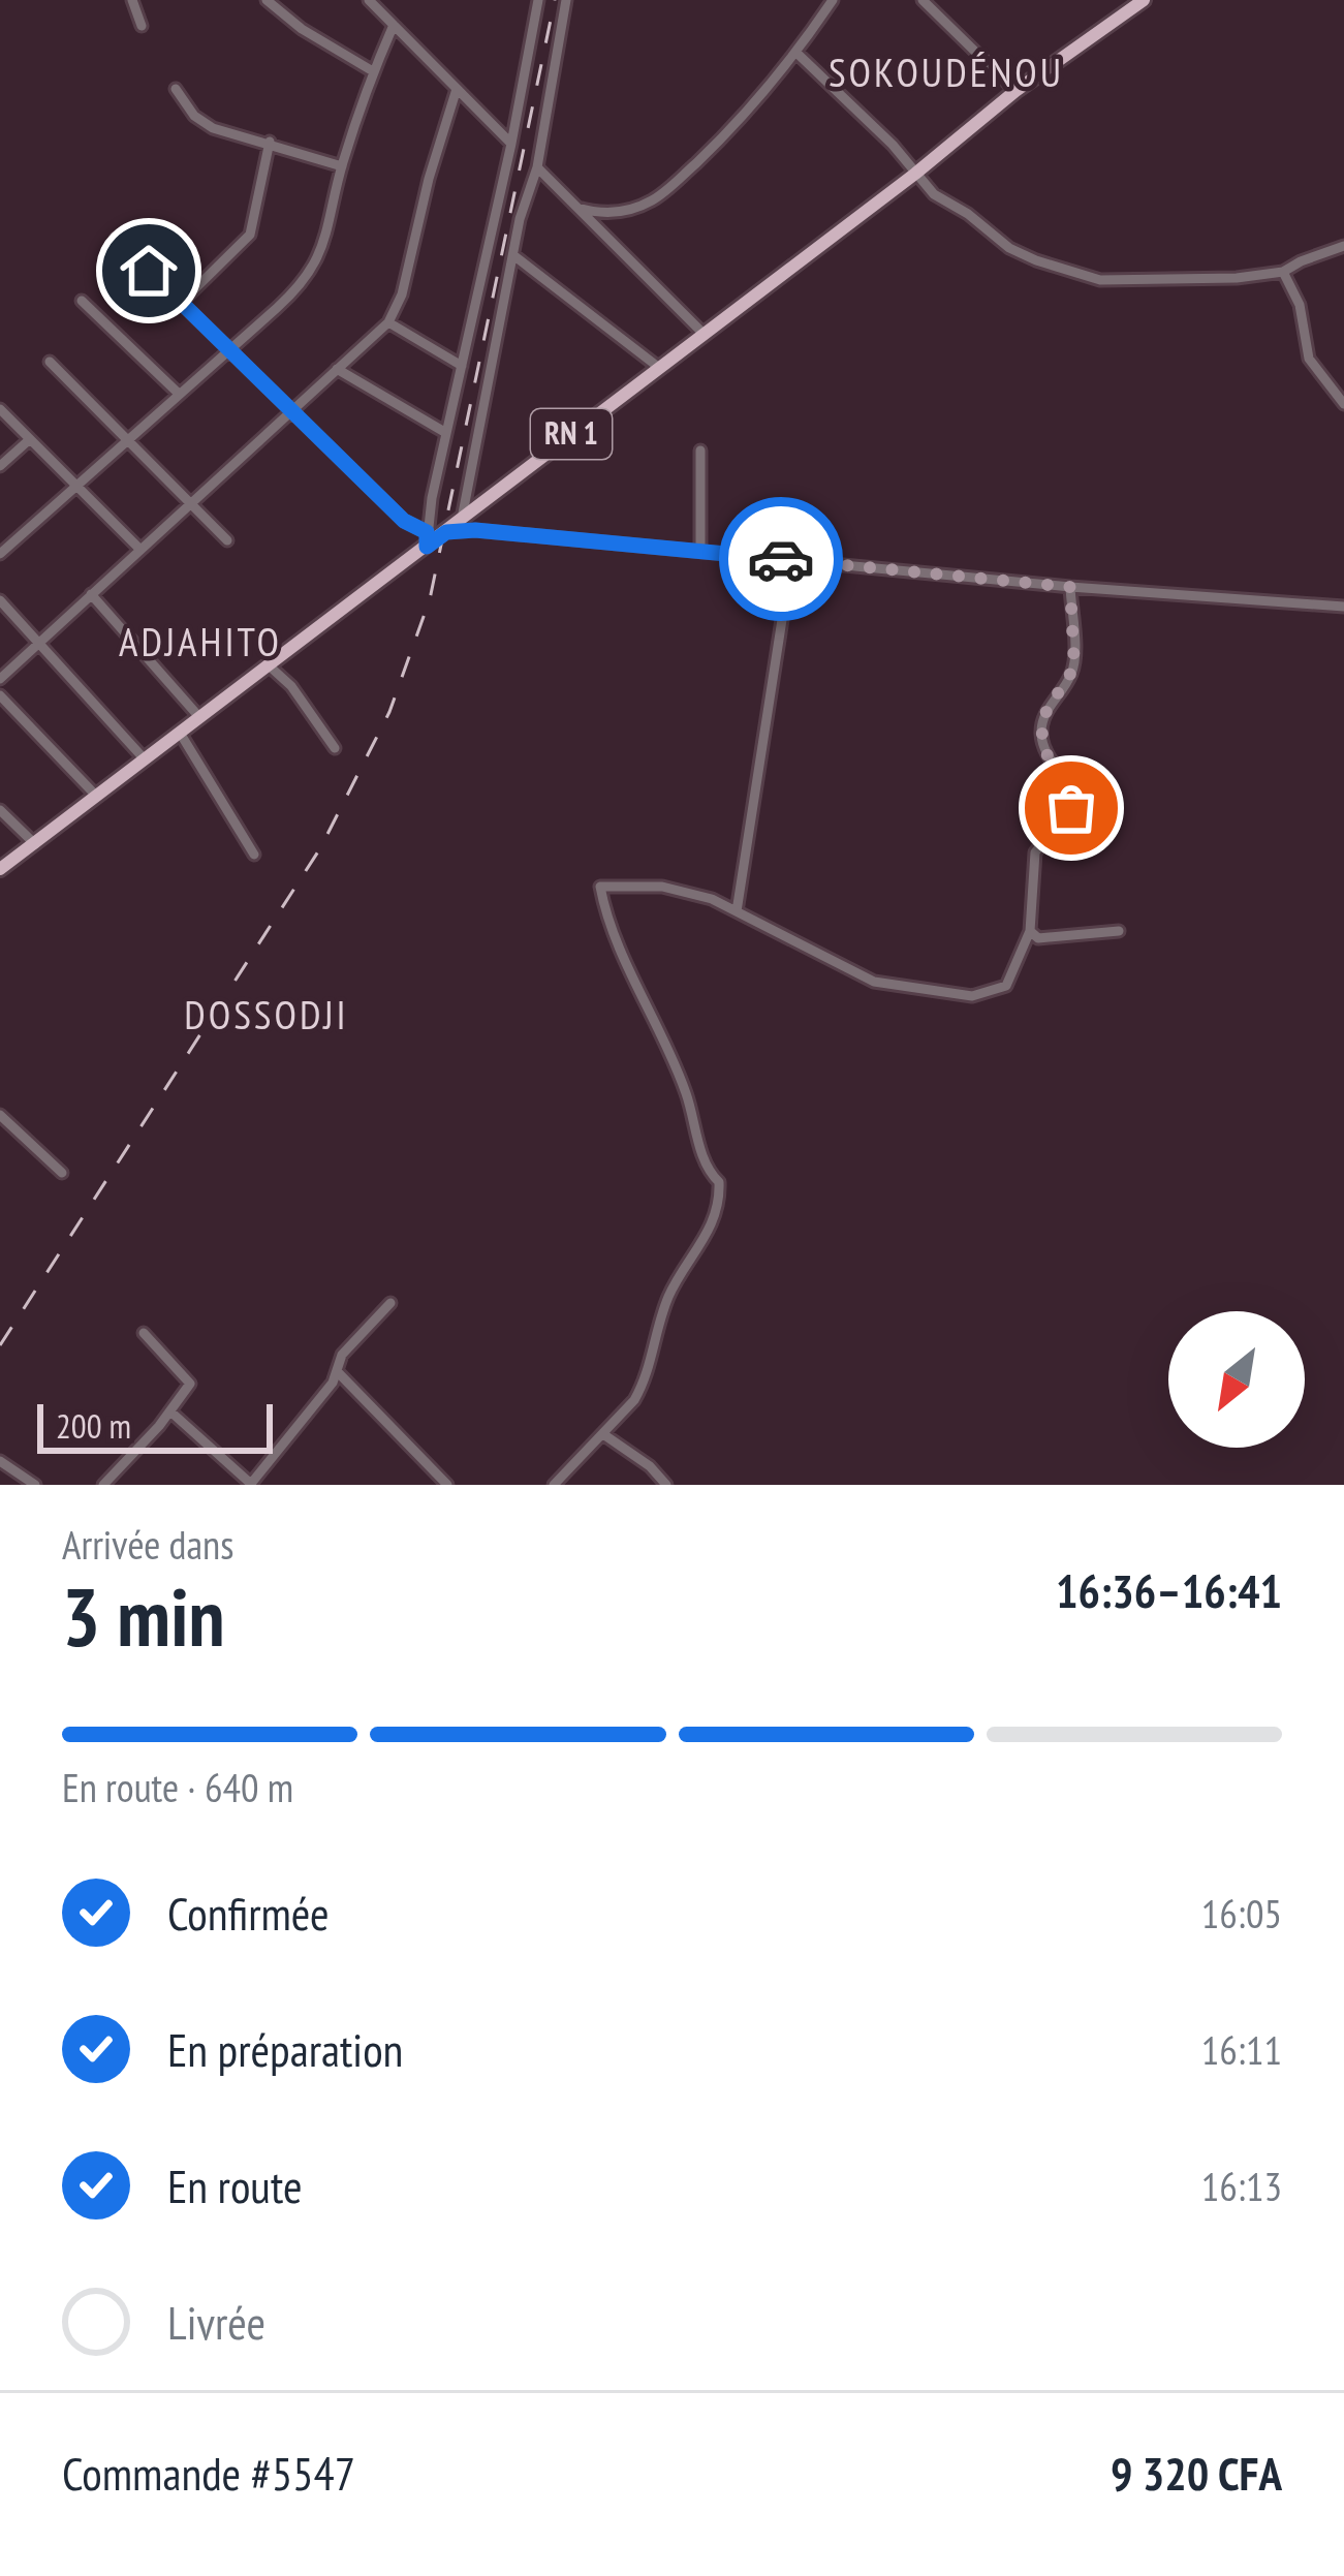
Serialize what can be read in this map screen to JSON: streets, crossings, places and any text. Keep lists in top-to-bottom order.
{
  "streets": {
    "main road": ["RN 1"]
  },
  "districts": ["SOKOUDÉNOU", "ADJAHITO", "DOSSODJI"],
  "scale_bar": "200 m",
  "north": "bottom left",
  "page": {
    "scale": "200 m",
    "heading": ["3 min", "Arrivée dans", "16:36–16:41"],
    "panel": ["Commande #5547", "9 320 CFA"],
    "bar": "En route · 640 m",
    "list": [
      ["Confirmée", "16:05"],
      ["En préparation", "16:11"],
      ["En route", "16:13"],
      "Livrée"
    ]
  }
}
